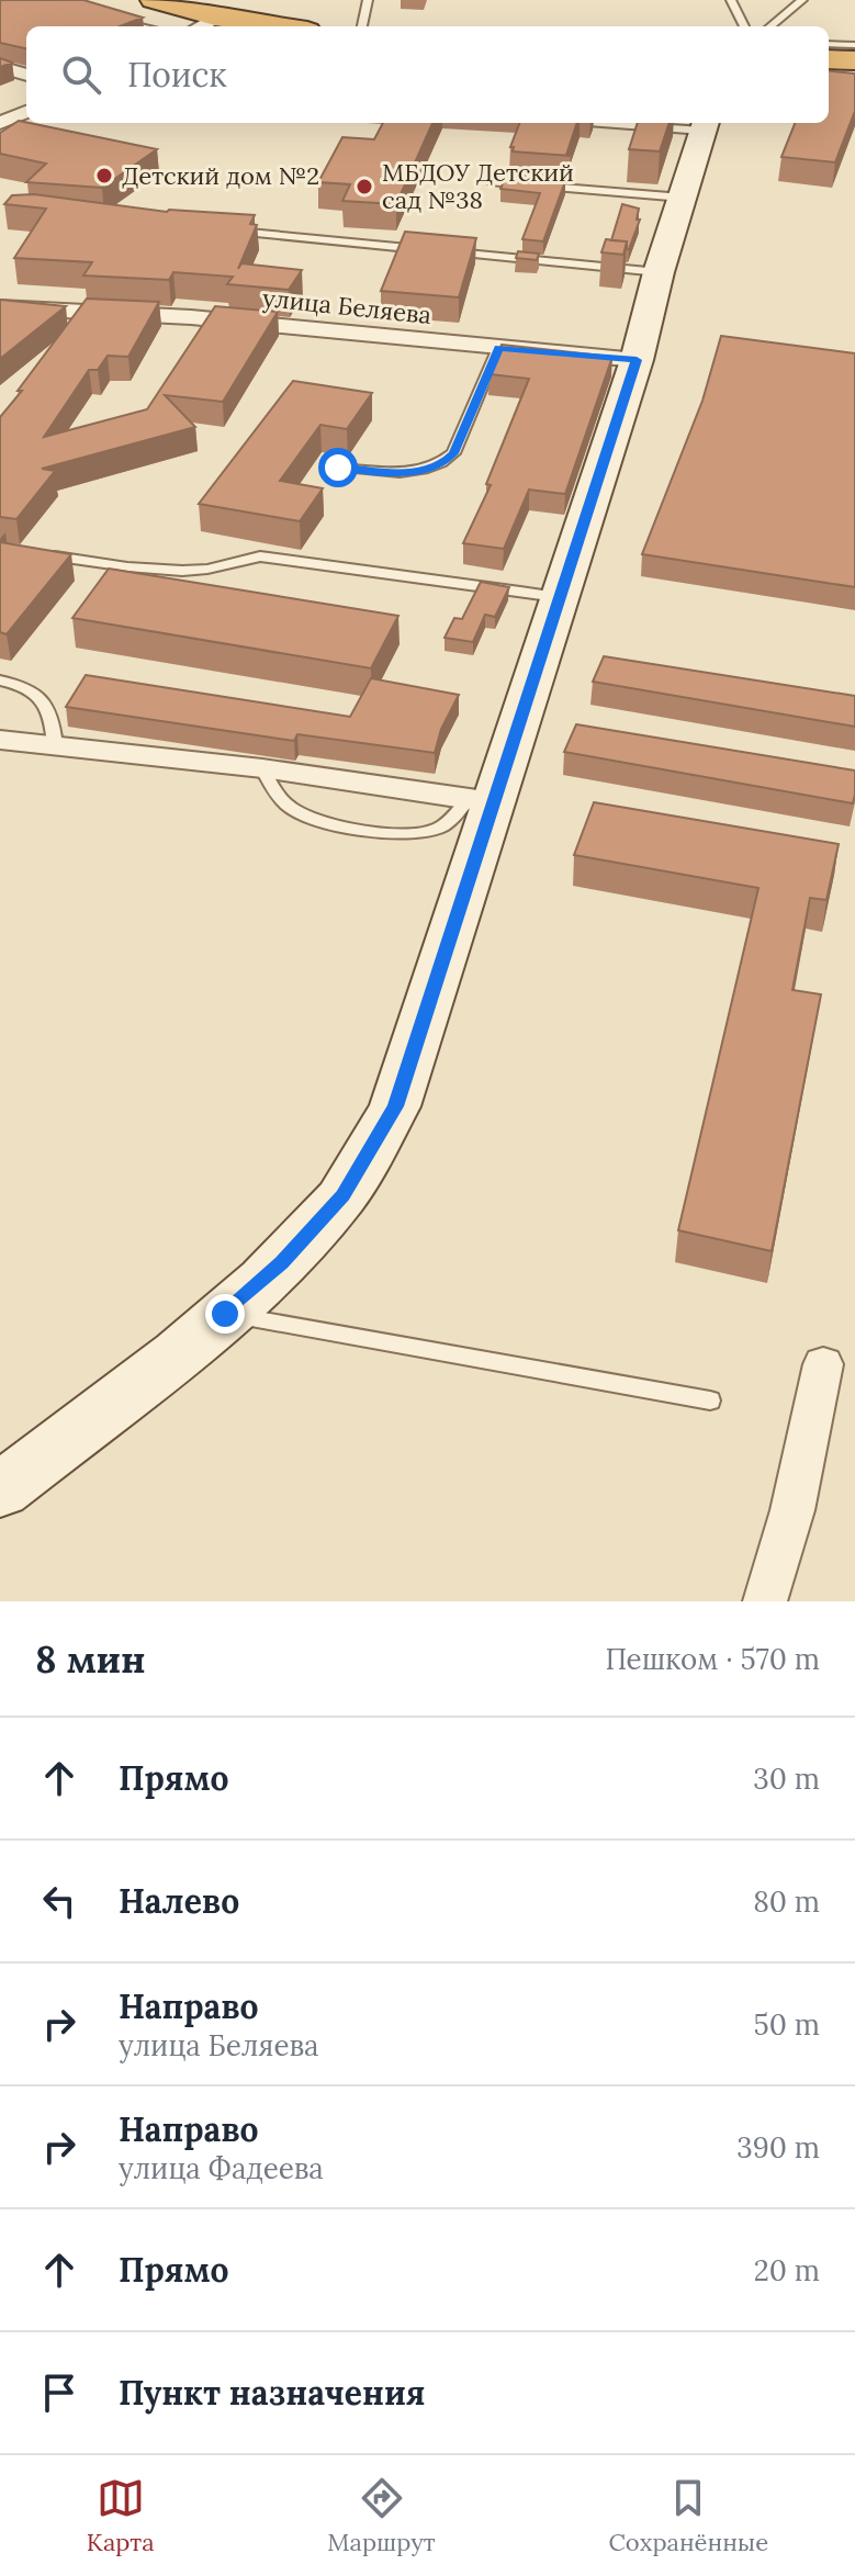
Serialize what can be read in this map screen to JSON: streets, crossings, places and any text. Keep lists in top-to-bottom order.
{
  "streets": {
    "street": ["улица Беляева"]
  },
  "places": ["Детский дом №2", "МБДОУ Детский сад №38"],
  "page": {
    "search": "Поиск",
    "heading": ["8 мин", "Пешком · 570 m"],
    "list": [
      ["Прямо", "30 m"],
      ["Налево", "80 m"],
      ["Направо", "улица Беляева", "50 m"],
      ["Направо", "улица Фадеева", "390 m"],
      ["Прямо", "20 m"],
      "Пункт назначения"
    ],
    "nav": ["Карта", "Маршрут", "Сохранённые"]
  }
}
